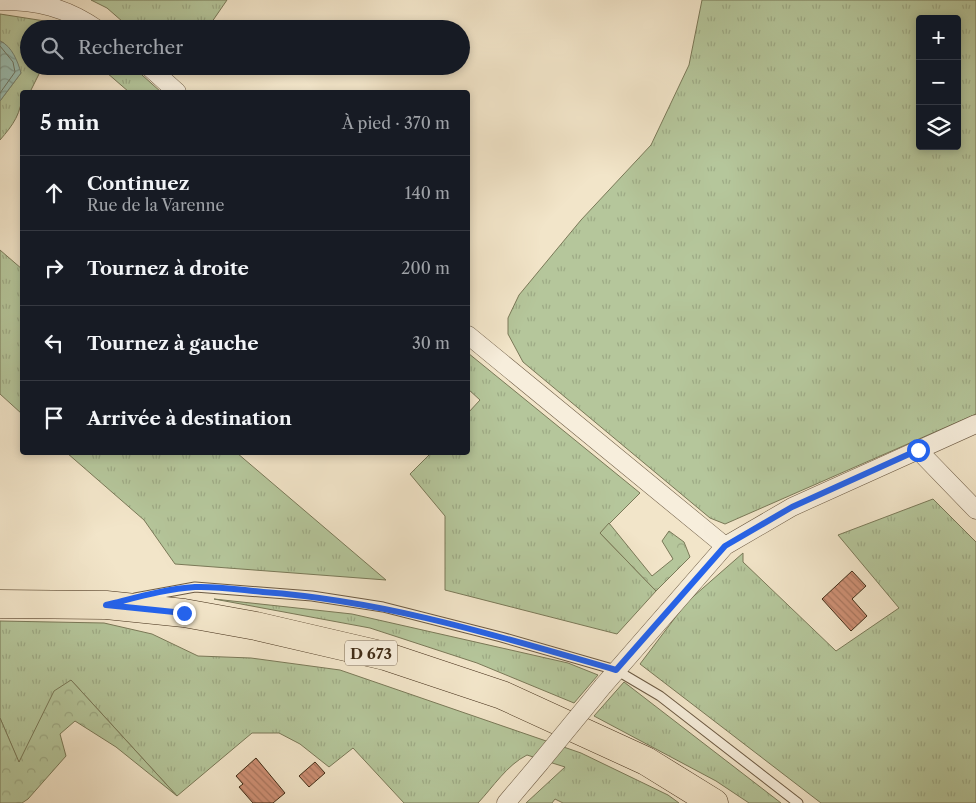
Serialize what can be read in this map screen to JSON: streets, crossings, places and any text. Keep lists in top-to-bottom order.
{
  "streets": {
    "main road": ["D 673"]
  },
  "page": {
    "map_buttons": ["+", "−"],
    "search": "Rechercher",
    "heading": ["5 min", "À pied · 370 m"],
    "list": [
      ["Continuez", "Rue de la Varenne", "140 m"],
      ["Tournez à droite", "200 m"],
      ["Tournez à gauche", "30 m"],
      "Arrivée à destination"
    ]
  }
}
